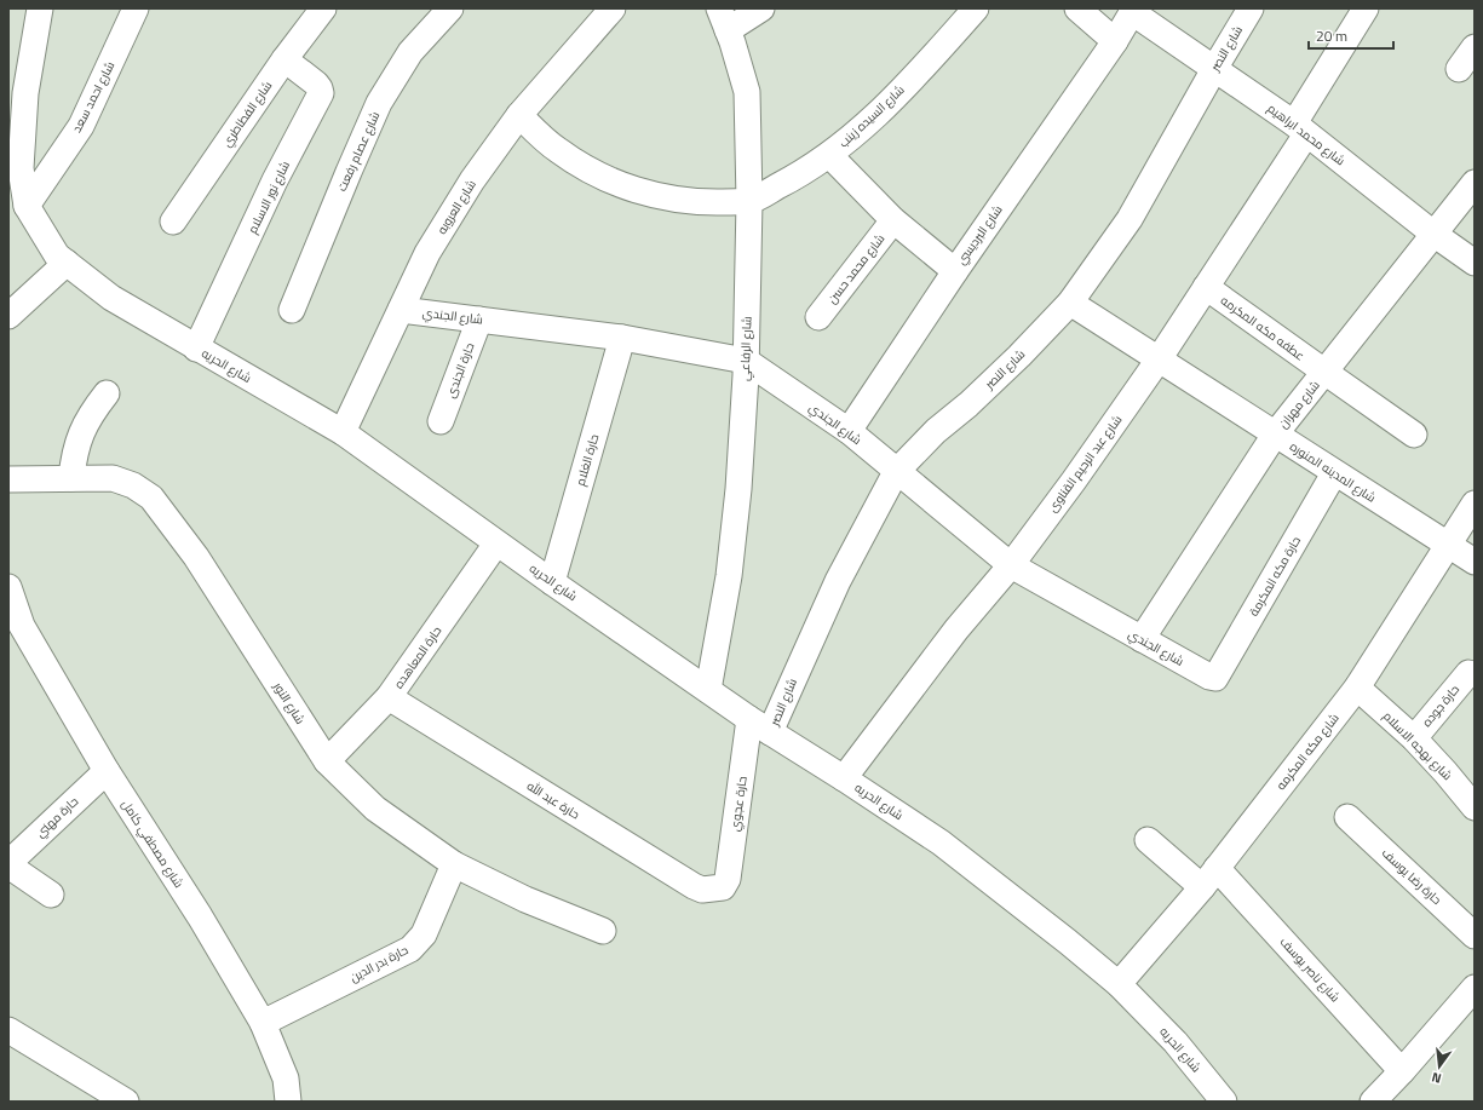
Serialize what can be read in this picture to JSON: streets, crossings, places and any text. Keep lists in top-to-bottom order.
{
  "streets": {
    "street": [
      "شارع النصر",
      "شارع احمد سعد",
      "شارع الفطاطري",
      "شارع السيده زينب",
      "شارع محمد ابراهيم",
      "شارع عصام رفعت",
      "شارع نور الاسلام",
      "شارع العروبه",
      "شارع البرديسي",
      "شارع محمد حسن",
      "شارع الجندي",
      "عطفه مكه المكرمه",
      "شارع الرفاعي",
      "شارع الحريه",
      "حارة الجندى",
      "شارع مهران",
      "حارة الغلام",
      "شارع عبد الرحيم القناوى",
      "شارع المدينه المنوره",
      "حارة مكه المكرمة",
      "حارة المعاهده",
      "شارع النور",
      "حارة جوده",
      "شارع بهجه الاسلام",
      "شارع مكه المكرمه",
      "حارة عبد الله",
      "حارة عجوي",
      "حارة مهني",
      "شارع مصطفي كامل",
      "حارة رضا يوسف",
      "حارة بدر الدين",
      "شارع ناصر يوسف"
    ]
  },
  "crossings": [
    ["شارع النصر", "شارع محمد ابراهيم"],
    ["شارع النصر", "شارع الجندي"],
    ["شارع النصر", "شارع الحريه"],
    ["شارع النصر", "شارع المدينه المنوره"],
    ["شارع النصر", "حارة عجوي"],
    ["شارع احمد سعد", "شارع الحريه"],
    ["شارع الفطاطري", "شارع نور الاسلام"],
    ["شارع السيده زينب", "شارع الرفاعي"],
    ["شارع محمد ابراهيم", "شارع البرديسي"],
    ["شارع محمد ابراهيم", "شارع مهران"],
    ["شارع محمد ابراهيم", "شارع عبد الرحيم القناوى"],
    ["شارع نور الاسلام", "شارع الحريه"],
    ["شارع العروبه", "شارع الجندي"],
    ["شارع العروبه", "شارع الحريه"],
    ["شارع البرديسي", "شارع الجندي"],
    ["شارع الجندي", "شارع الرفاعي"],
    ["شارع الجندي", "حارة الجندى"],
    ["شارع الجندي", "شارع مهران"],
    ["شارع الجندي", "حارة الغلام"],
    ["شارع الجندي", "شارع عبد الرحيم القناوى"],
    ["شارع الجندي", "حارة مكه المكرمة"],
    ["عطفه مكه المكرمه", "شارع مهران"],
    ["عطفه مكه المكرمه", "شارع عبد الرحيم القناوى"],
    ["شارع الرفاعي", "شارع الحريه"],
    ["شارع الحريه", "حارة الغلام"],
    ["شارع الحريه", "شارع عبد الرحيم القناوى"],
    ["شارع الحريه", "حارة المعاهده"],
    ["شارع الحريه", "شارع مكه المكرمه"],
    ["شارع الحريه", "حارة عجوي"],
    ["شارع مهران", "شارع المدينه المنوره"],
    ["شارع عبد الرحيم القناوى", "شارع المدينه المنوره"],
    ["شارع المدينه المنوره", "حارة مكه المكرمة"],
    ["شارع المدينه المنوره", "شارع مكه المكرمه"],
    ["حارة المعاهده", "شارع النور"],
    ["حارة المعاهده", "حارة عبد الله"],
    ["شارع النور", "حارة بدر الدين"],
    ["حارة جوده", "شارع بهجه الاسلام"],
    ["شارع بهجه الاسلام", "شارع مكه المكرمه"],
    ["شارع مكه المكرمه", "شارع ناصر يوسف"],
    ["حارة عبد الله", "حارة عجوي"],
    ["حارة مهني", "شارع مصطفي كامل"],
    ["شارع مصطفي كامل", "حارة بدر الدين"]
  ],
  "scale_bar": "20 m",
  "north": "bottom"
}
